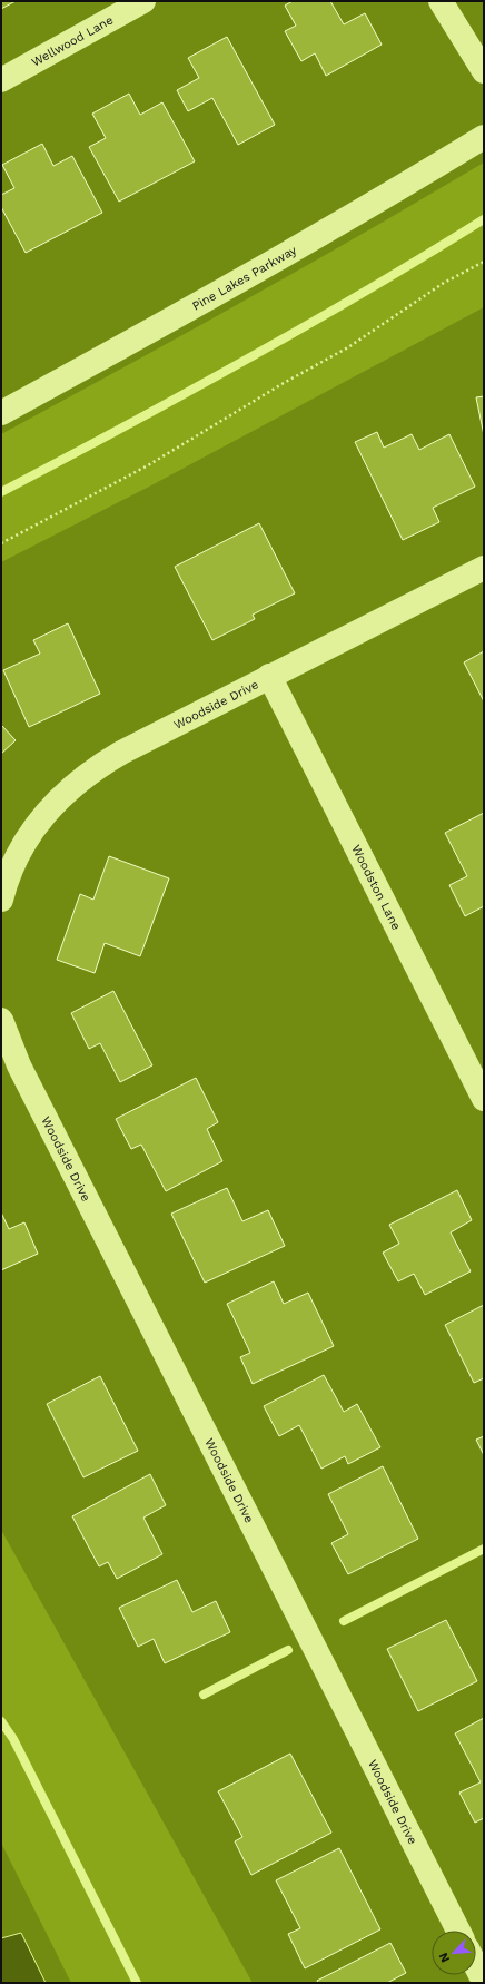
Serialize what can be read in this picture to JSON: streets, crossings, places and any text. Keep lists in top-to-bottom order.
{
  "streets": {
    "street": [
      "Wellwood Lane",
      "Pine Lakes Parkway",
      "Woodside Drive",
      "Woodston Lane"
    ]
  },
  "crossings": [
    ["Woodside Drive", "Woodston Lane"]
  ],
  "north": "bottom left"
}
